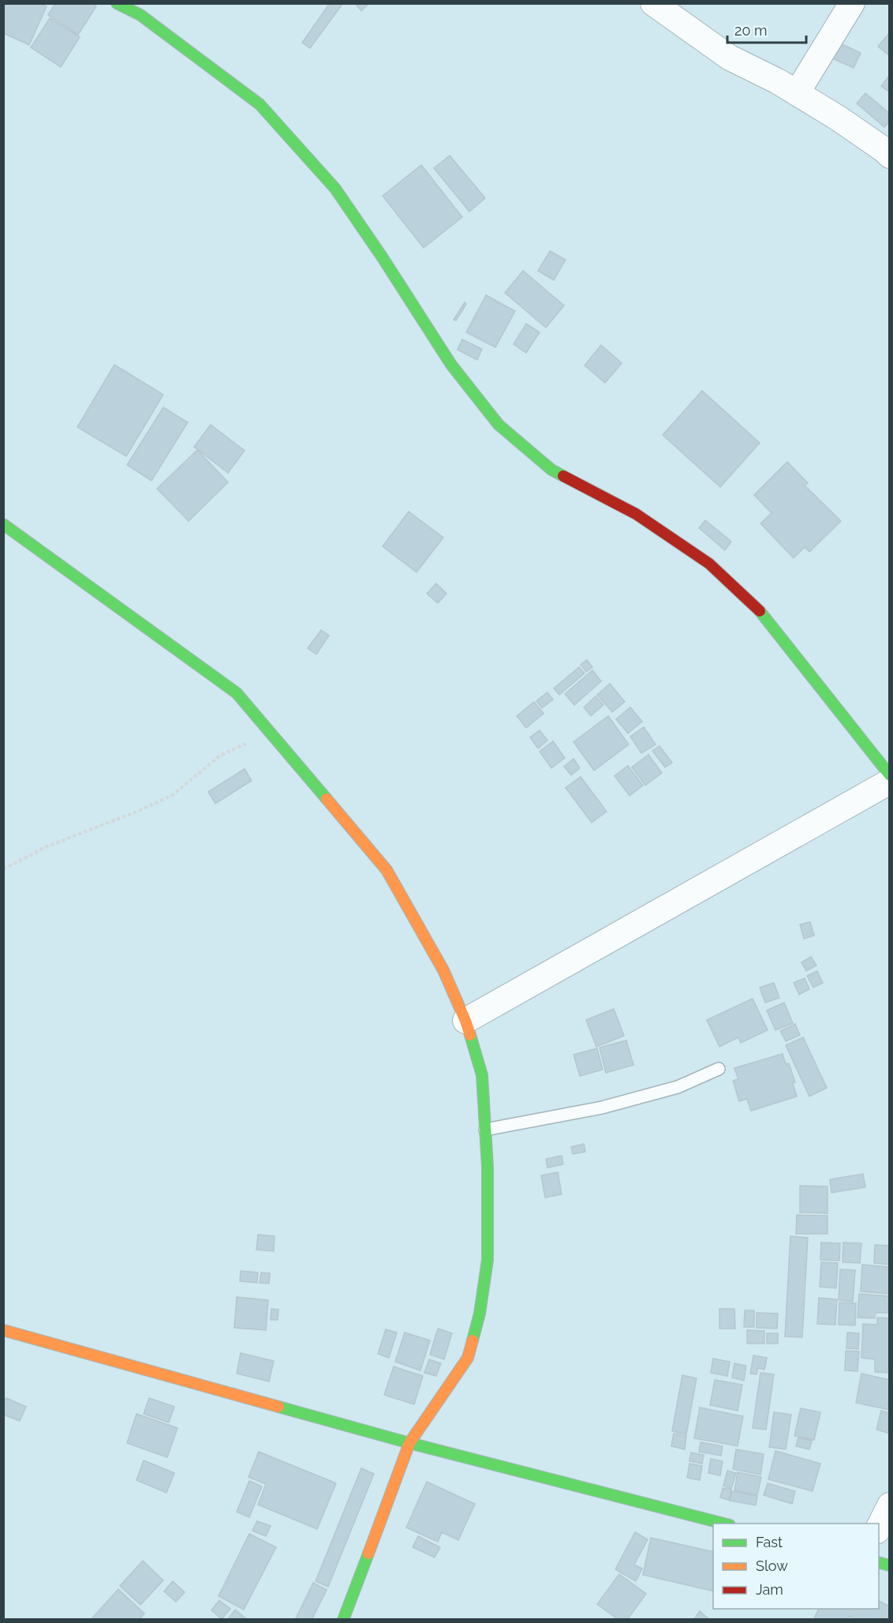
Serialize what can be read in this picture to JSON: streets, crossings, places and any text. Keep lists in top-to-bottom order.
{
  "legend": ["Fast", "Slow", "Jam"],
  "scale_bar": "20 m"
}
